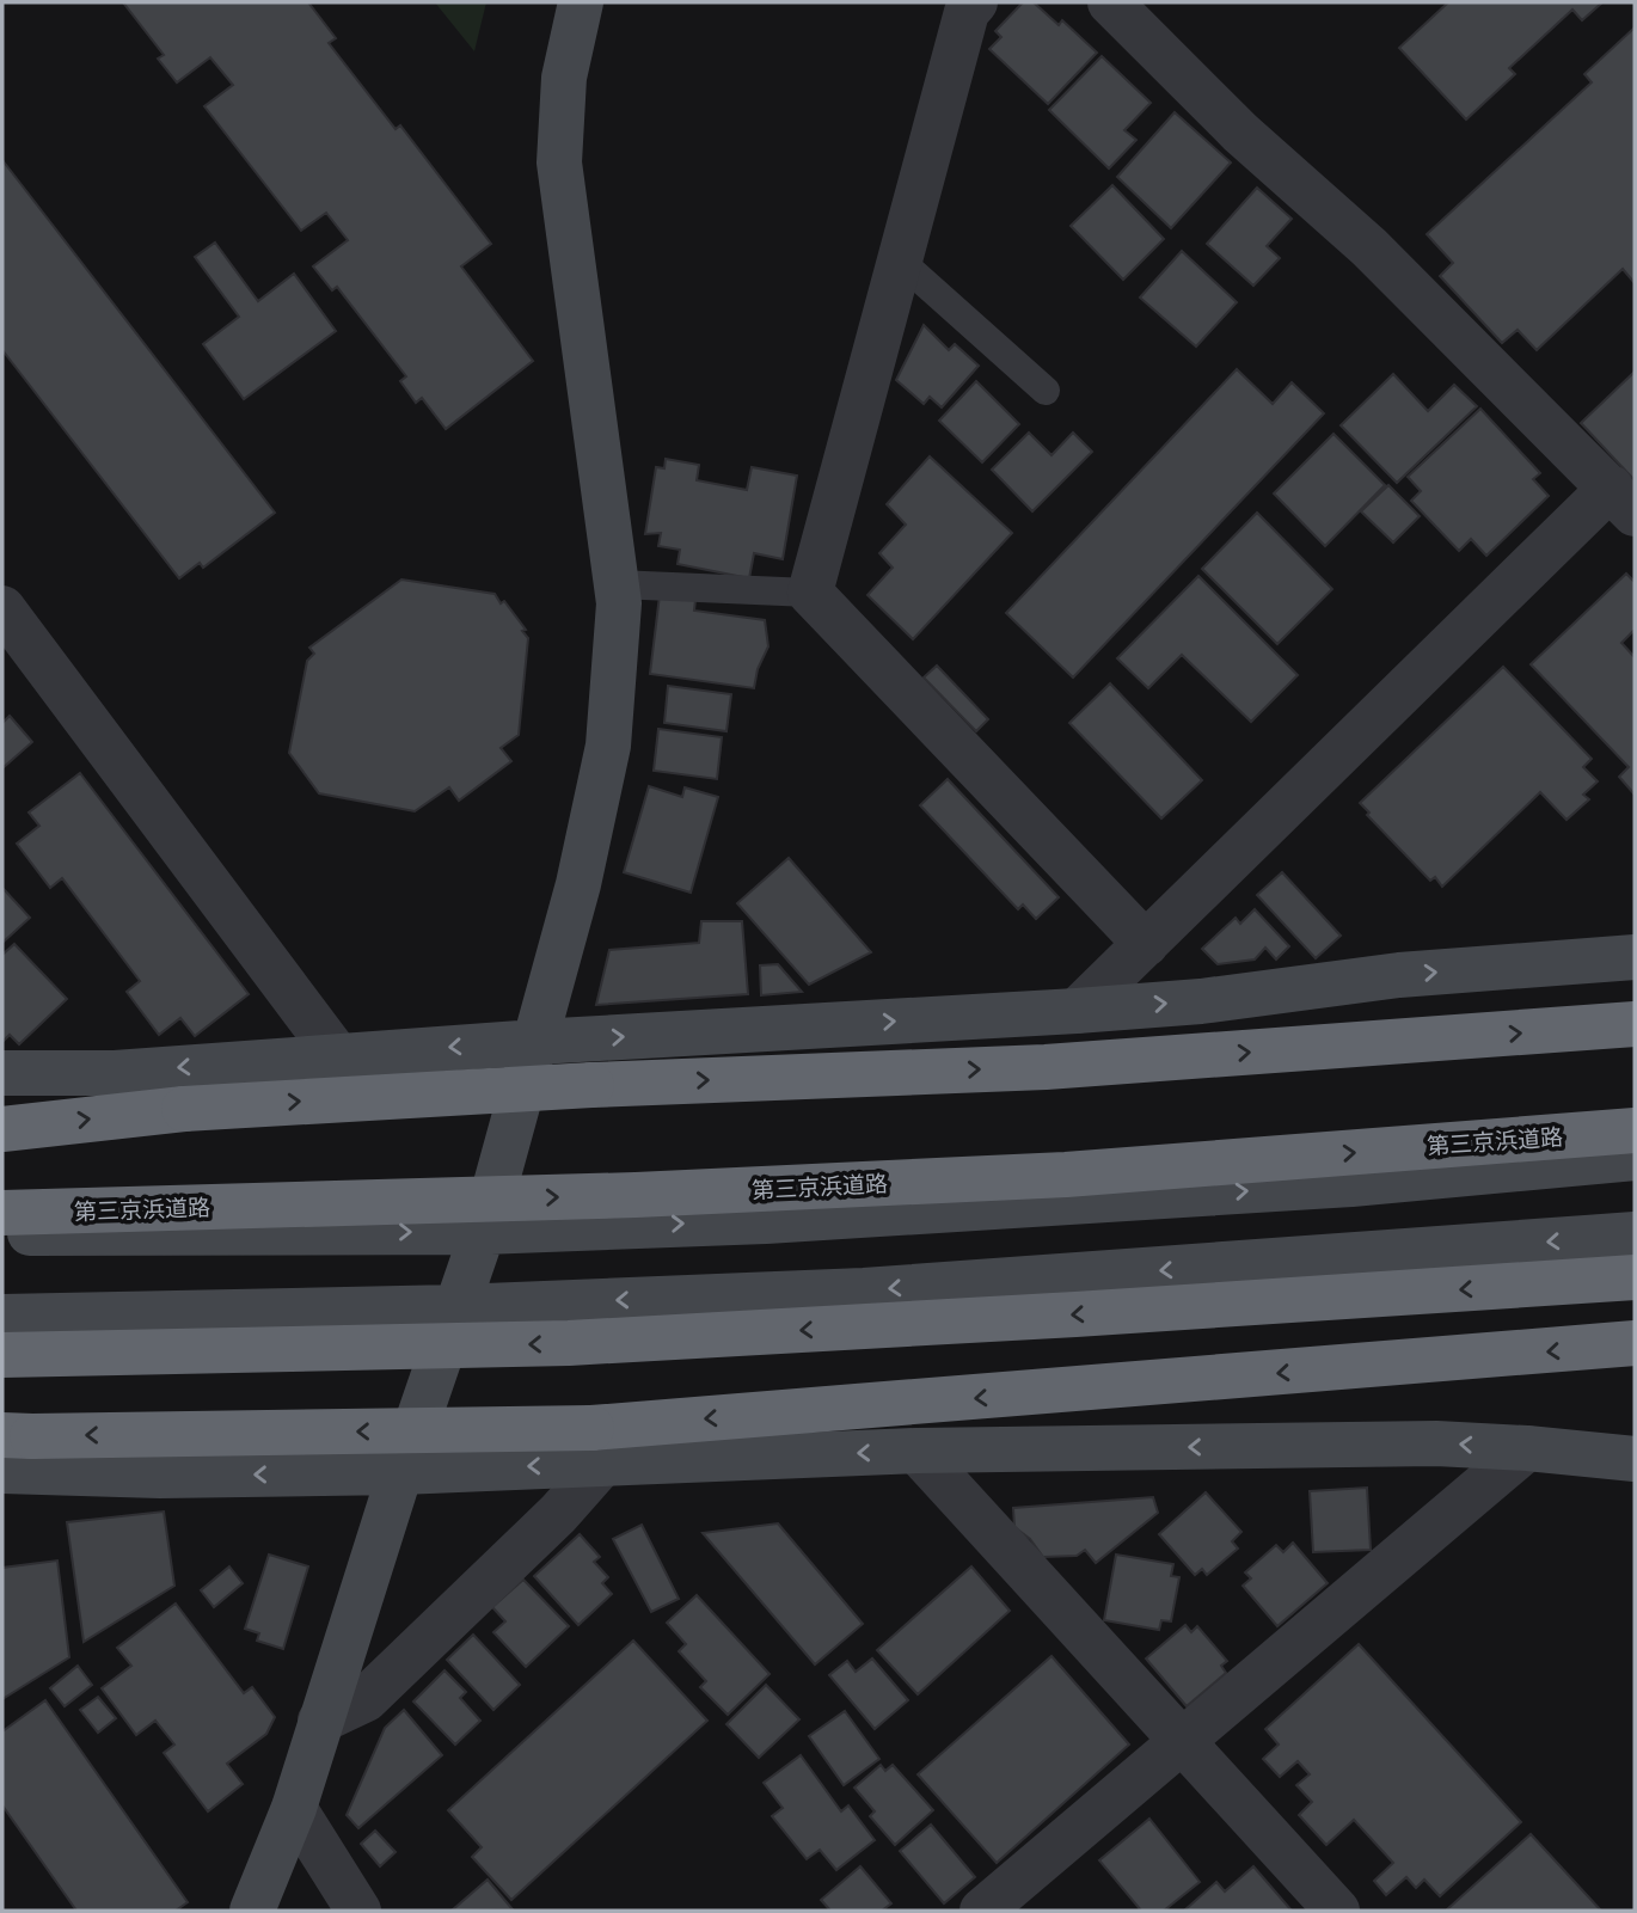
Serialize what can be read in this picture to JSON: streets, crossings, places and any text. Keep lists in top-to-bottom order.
{
  "streets": {
    "highway": ["第三京浜道路"]
  }
}
